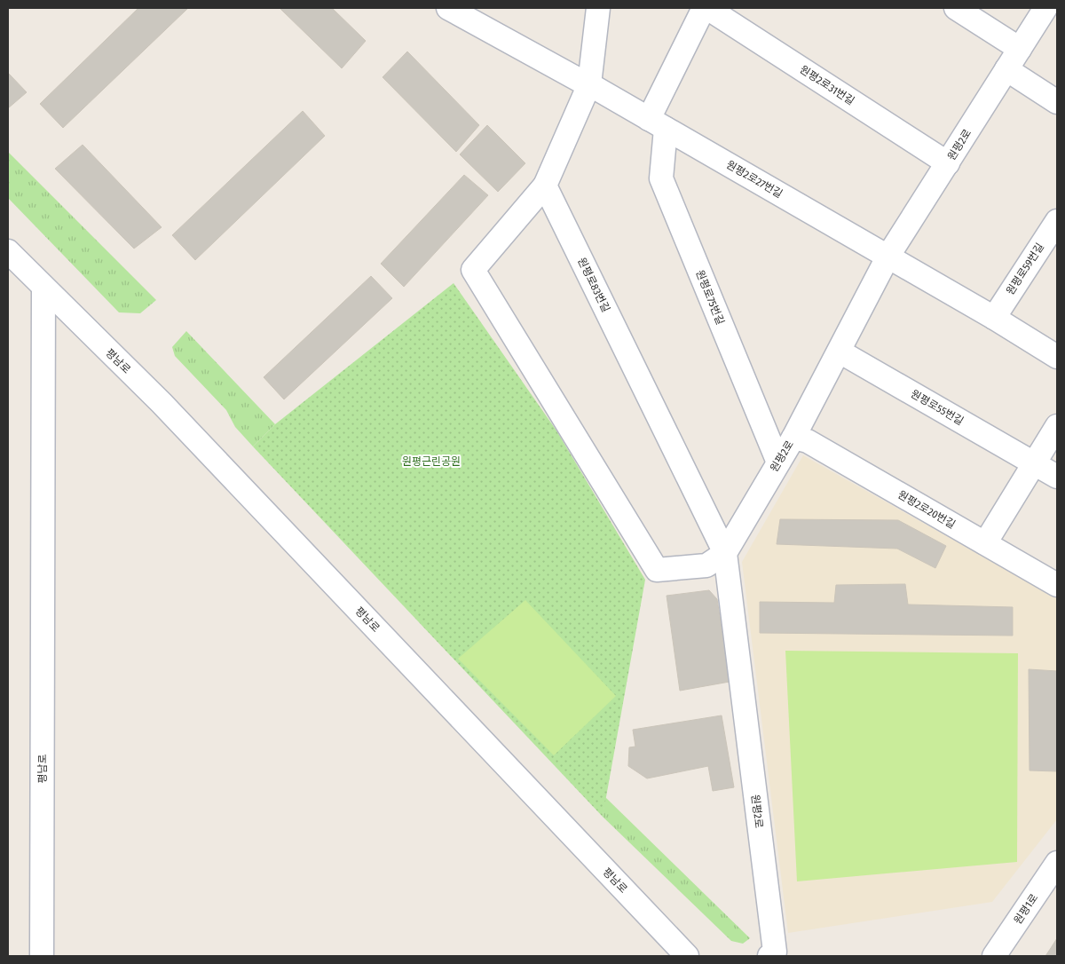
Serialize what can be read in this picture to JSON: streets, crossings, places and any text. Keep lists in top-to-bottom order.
{
  "streets": {
    "street": [
      "원평2로31번길",
      "원평2로",
      "원평2로27번길",
      "원평로59번길",
      "원평로83번길",
      "원평로75번길",
      "평남로",
      "원평로55번길",
      "원평2로20번길",
      "원평1로"
    ]
  },
  "crossings": [
    ["원평2로31번길", "원평2로"],
    ["원평2로", "원평2로27번길"],
    ["원평2로", "원평로83번길"],
    ["원평2로", "원평로75번길"],
    ["원평2로", "원평로55번길"],
    ["원평2로", "원평2로20번길"],
    ["원평2로27번길", "원평로59번길"],
    ["원평2로27번길", "원평로75번길"]
  ],
  "parks": ["원평근린공원"]
}
